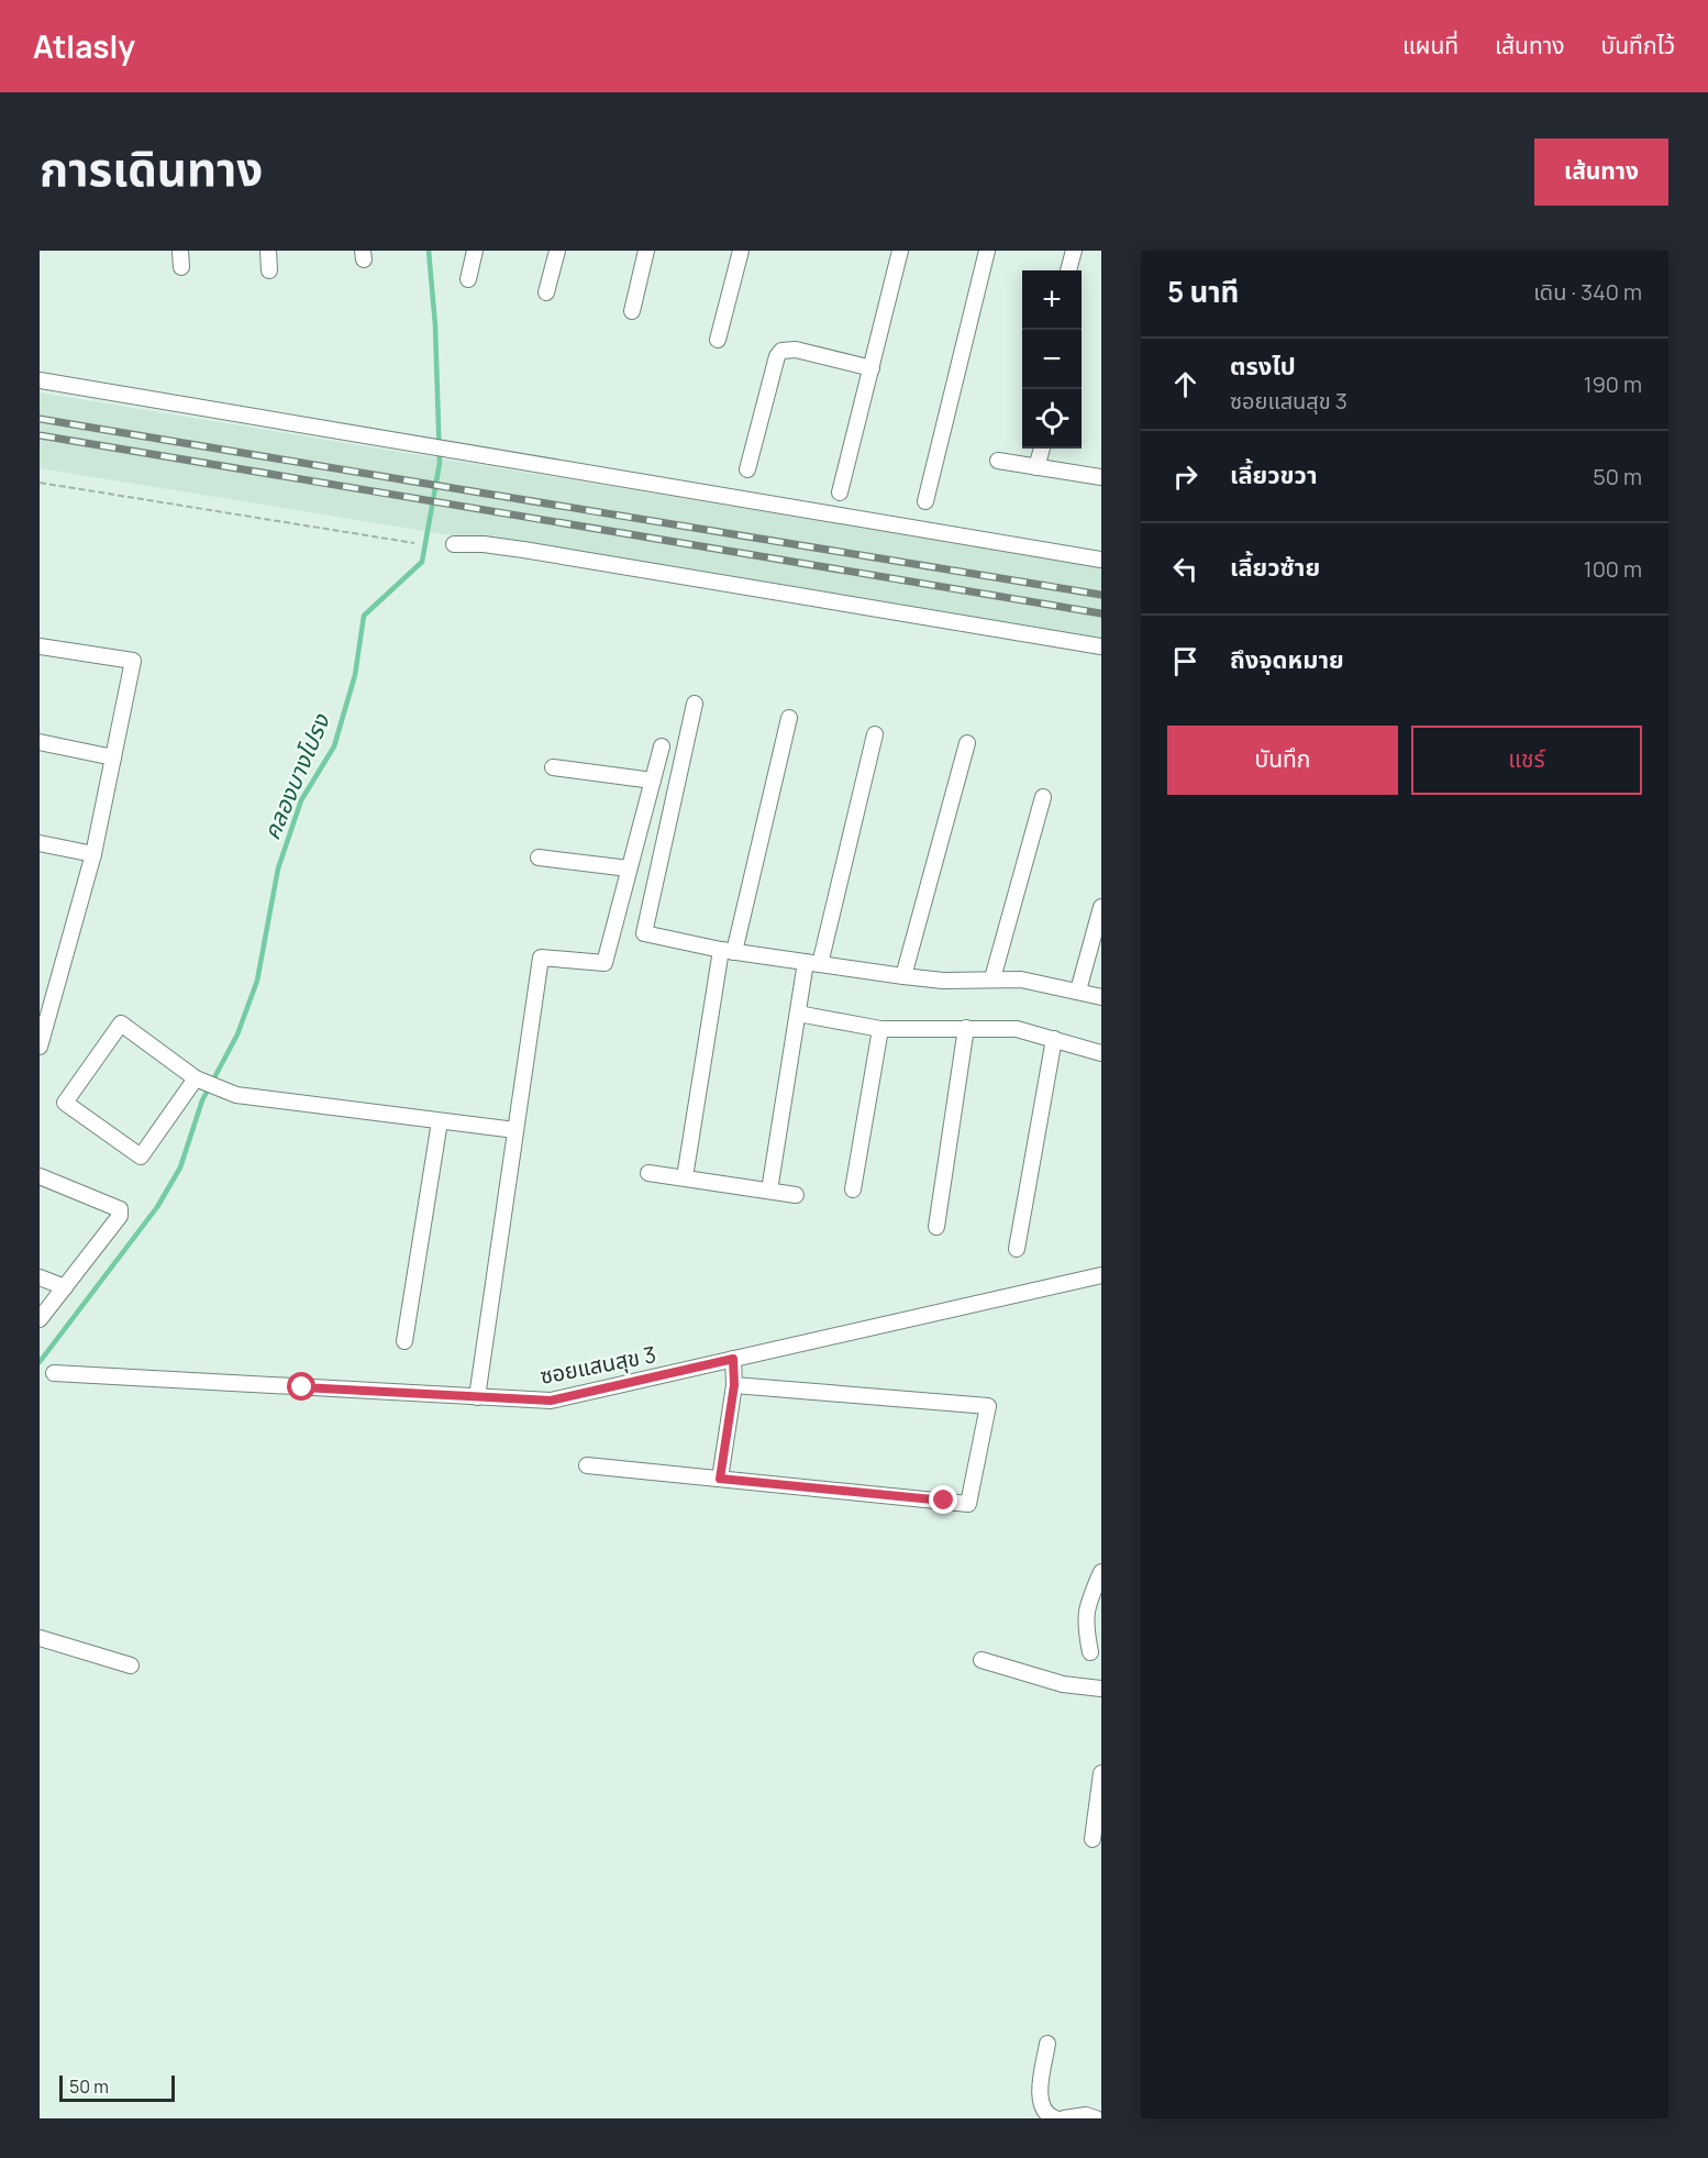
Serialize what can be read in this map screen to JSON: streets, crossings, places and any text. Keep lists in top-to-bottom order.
{
  "streets": {
    "street": ["ซอยแสนสุข 3"]
  },
  "water": ["คลองบางโปรง"],
  "scale_bar": "50 m",
  "page": {
    "header": "Atlasly",
    "nav": ["แผนที่", "เส้นทาง", "บันทึกไว้"],
    "title": "การเดินทาง",
    "buttons": [
      "เส้นทาง",
      ["บันทึก", "แชร์"]
    ],
    "heading": ["5 นาที", "เดิน · 340 m"],
    "map_buttons": ["+", "−"],
    "list": [
      ["ตรงไป", "ซอยแสนสุข 3", "190 m"],
      ["เลี้ยวขวา", "50 m"],
      ["เลี้ยวซ้าย", "100 m"],
      "ถึงจุดหมาย"
    ],
    "scale": "50 m"
  }
}
